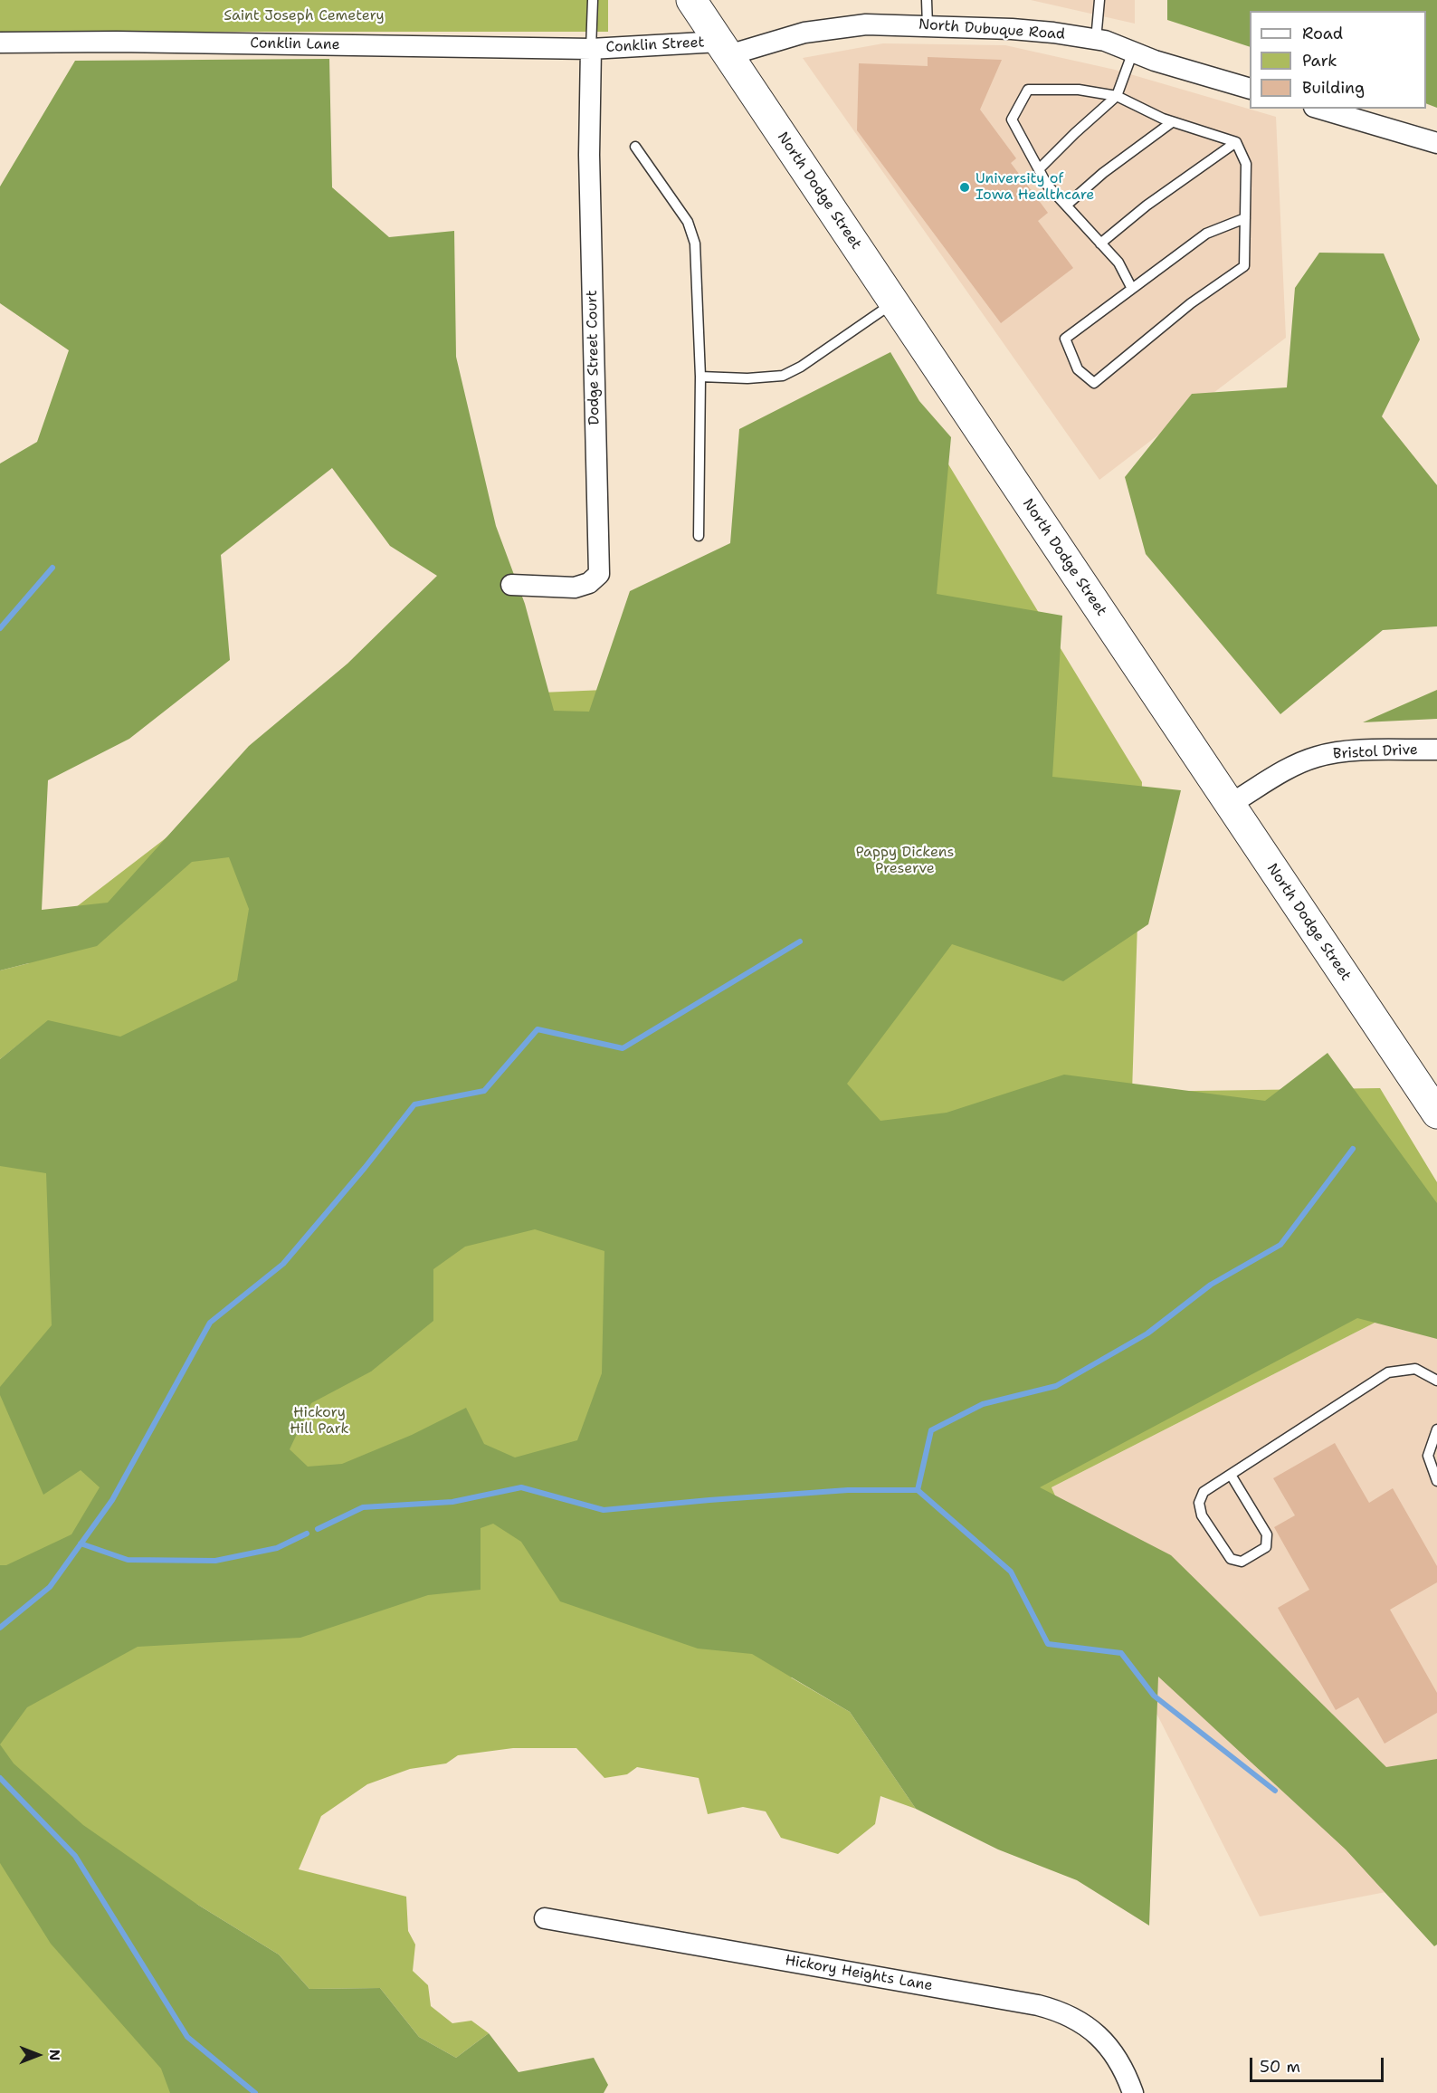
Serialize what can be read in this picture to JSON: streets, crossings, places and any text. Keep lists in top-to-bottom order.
{
  "streets": {
    "main road": ["North Dodge Street"],
    "street": [
      "North Dubuque Road",
      "Conklin Lane",
      "Conklin Street",
      "Dodge Street Court",
      "Bristol Drive",
      "Hickory Heights Lane"
    ]
  },
  "crossings": [
    ["North Dubuque Road", "Conklin Street"],
    ["North Dubuque Road", "North Dodge Street"],
    ["Conklin Lane", "Conklin Street"],
    ["Conklin Lane", "Dodge Street Court"],
    ["Conklin Street", "North Dodge Street"],
    ["Conklin Street", "Dodge Street Court"],
    ["North Dodge Street", "Bristol Drive"]
  ],
  "parks": ["Saint Joseph Cemetery", "Pappy Dickens Preserve", "Hickory Hill Park"],
  "places": ["University of Iowa Healthcare"],
  "legend": ["Road", "Park", "Building"],
  "scale_bar": "50 m",
  "north": "right"
}
